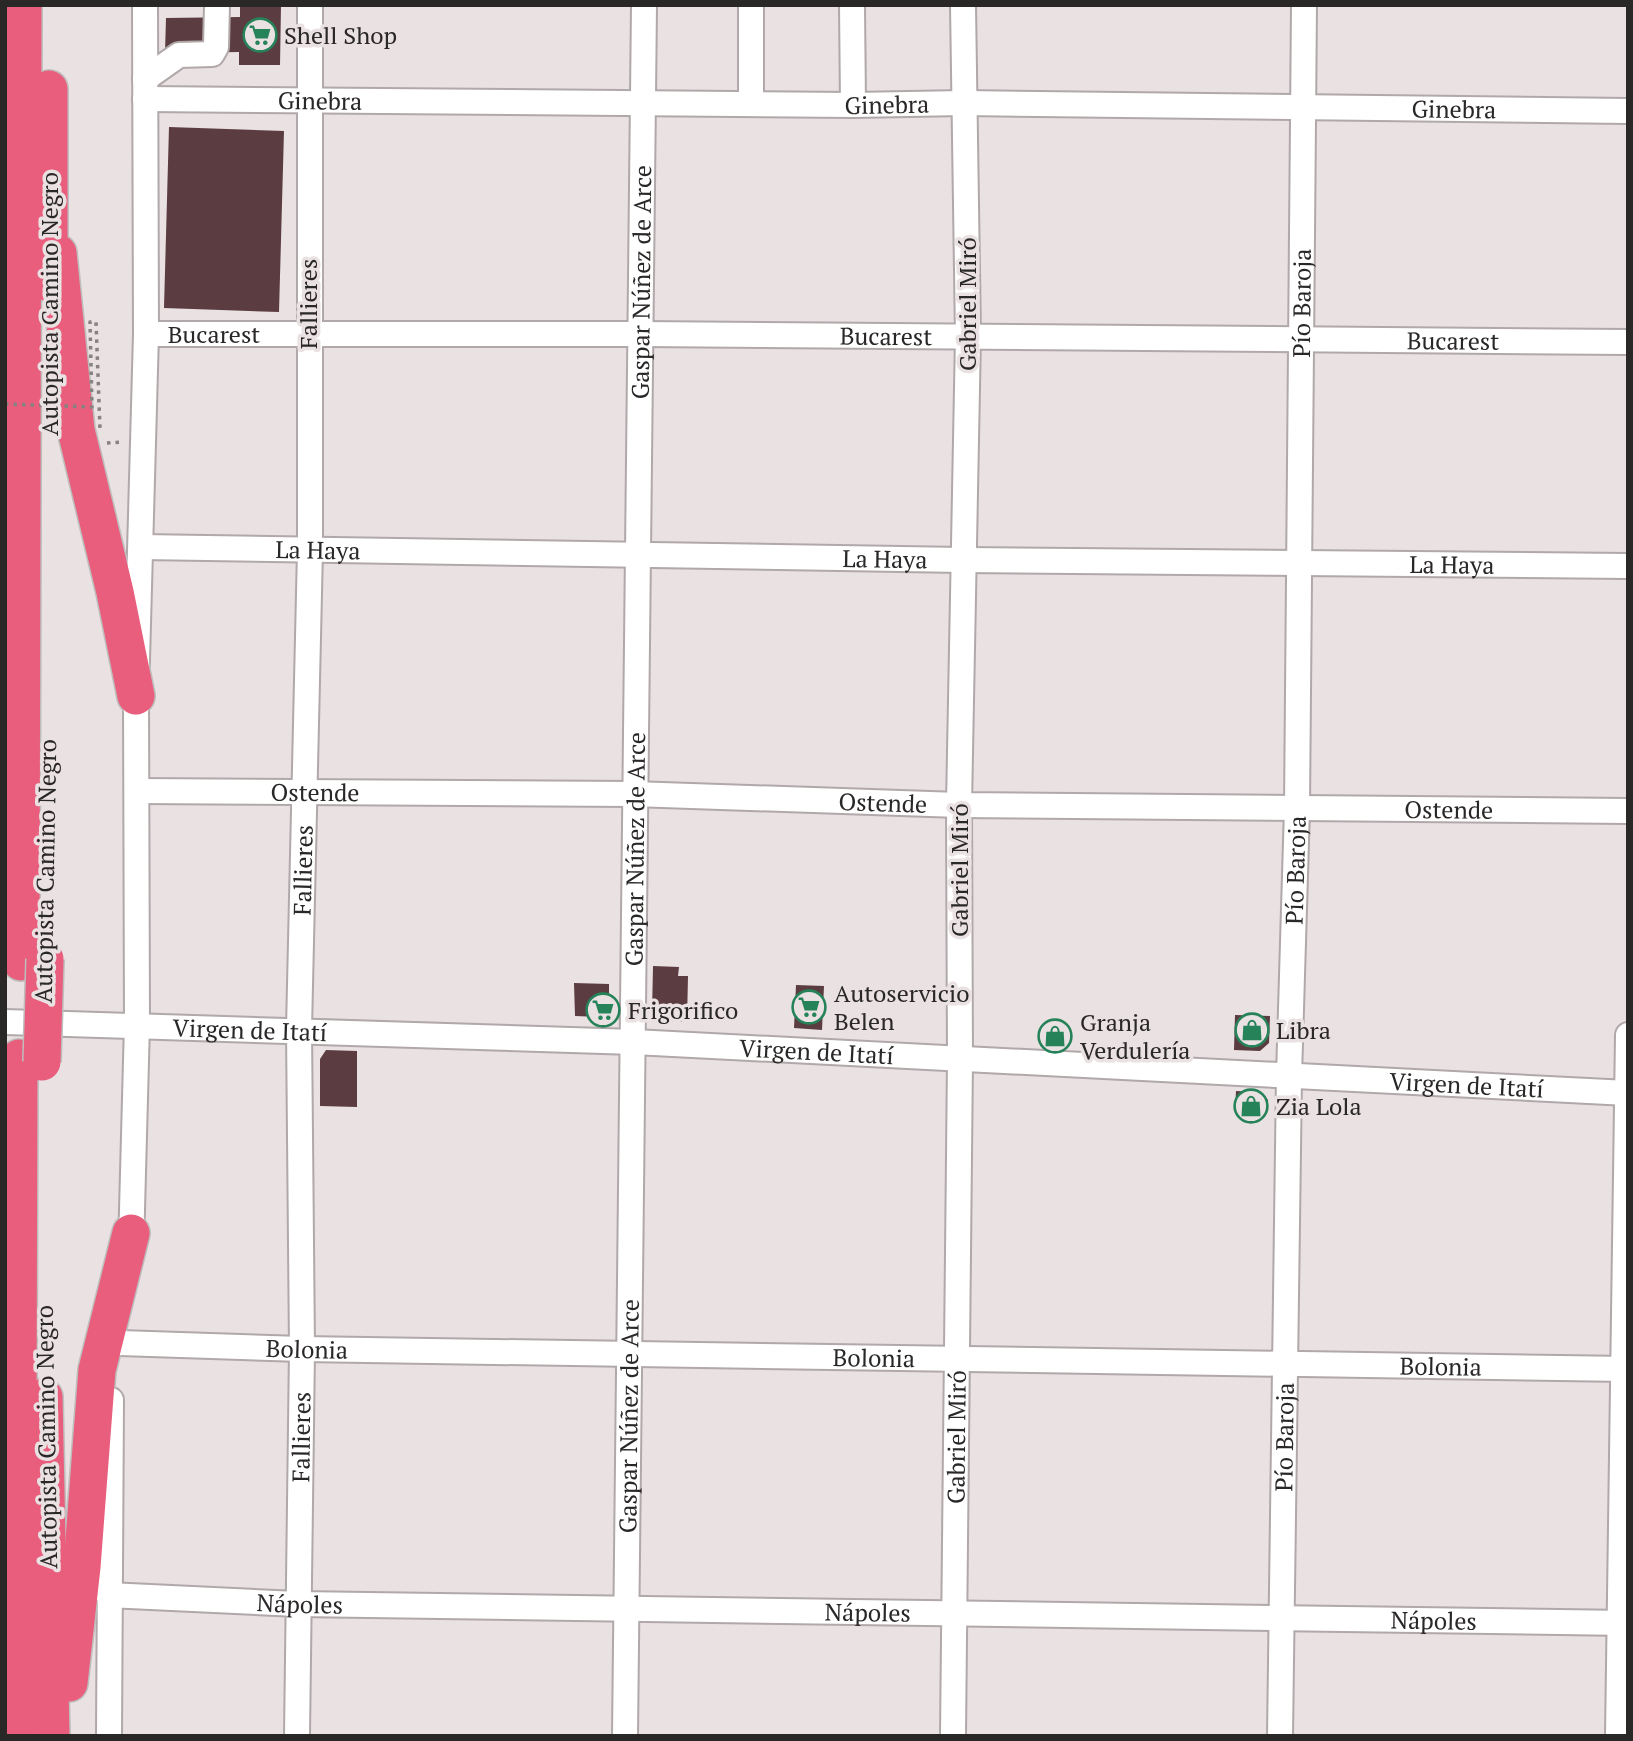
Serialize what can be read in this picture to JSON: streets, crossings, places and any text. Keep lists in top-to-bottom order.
{
  "streets": {
    "highway": ["Autopista Camino Negro"],
    "street": [
      "Ginebra",
      "Gaspar Núñez de Arce",
      "Fallieres",
      "Gabriel Miró",
      "Pío Baroja",
      "Bucarest",
      "La Haya",
      "Ostende",
      "Virgen de Itatí",
      "Bolonia",
      "Nápoles"
    ]
  },
  "crossings": [
    ["Ginebra", "Gaspar Núñez de Arce"],
    ["Ginebra", "Fallieres"],
    ["Ginebra", "Gabriel Miró"],
    ["Ginebra", "Pío Baroja"],
    ["Gaspar Núñez de Arce", "Bucarest"],
    ["Gaspar Núñez de Arce", "La Haya"],
    ["Gaspar Núñez de Arce", "Ostende"],
    ["Gaspar Núñez de Arce", "Virgen de Itatí"],
    ["Gaspar Núñez de Arce", "Bolonia"],
    ["Gaspar Núñez de Arce", "Nápoles"],
    ["Fallieres", "Bucarest"],
    ["Fallieres", "La Haya"],
    ["Fallieres", "Ostende"],
    ["Fallieres", "Virgen de Itatí"],
    ["Fallieres", "Bolonia"],
    ["Fallieres", "Nápoles"],
    ["Gabriel Miró", "Bucarest"],
    ["Gabriel Miró", "La Haya"],
    ["Gabriel Miró", "Ostende"],
    ["Gabriel Miró", "Virgen de Itatí"],
    ["Gabriel Miró", "Bolonia"],
    ["Gabriel Miró", "Nápoles"],
    ["Pío Baroja", "Bucarest"],
    ["Pío Baroja", "La Haya"],
    ["Pío Baroja", "Ostende"],
    ["Pío Baroja", "Virgen de Itatí"],
    ["Pío Baroja", "Bolonia"],
    ["Pío Baroja", "Nápoles"]
  ],
  "places": {
    "supermarket": ["Shell Shop", "Autoservicio Belen", "Frigorifico"],
    "shop": ["Libra", "Granja Verdulería", "Zia Lola"]
  }
}
